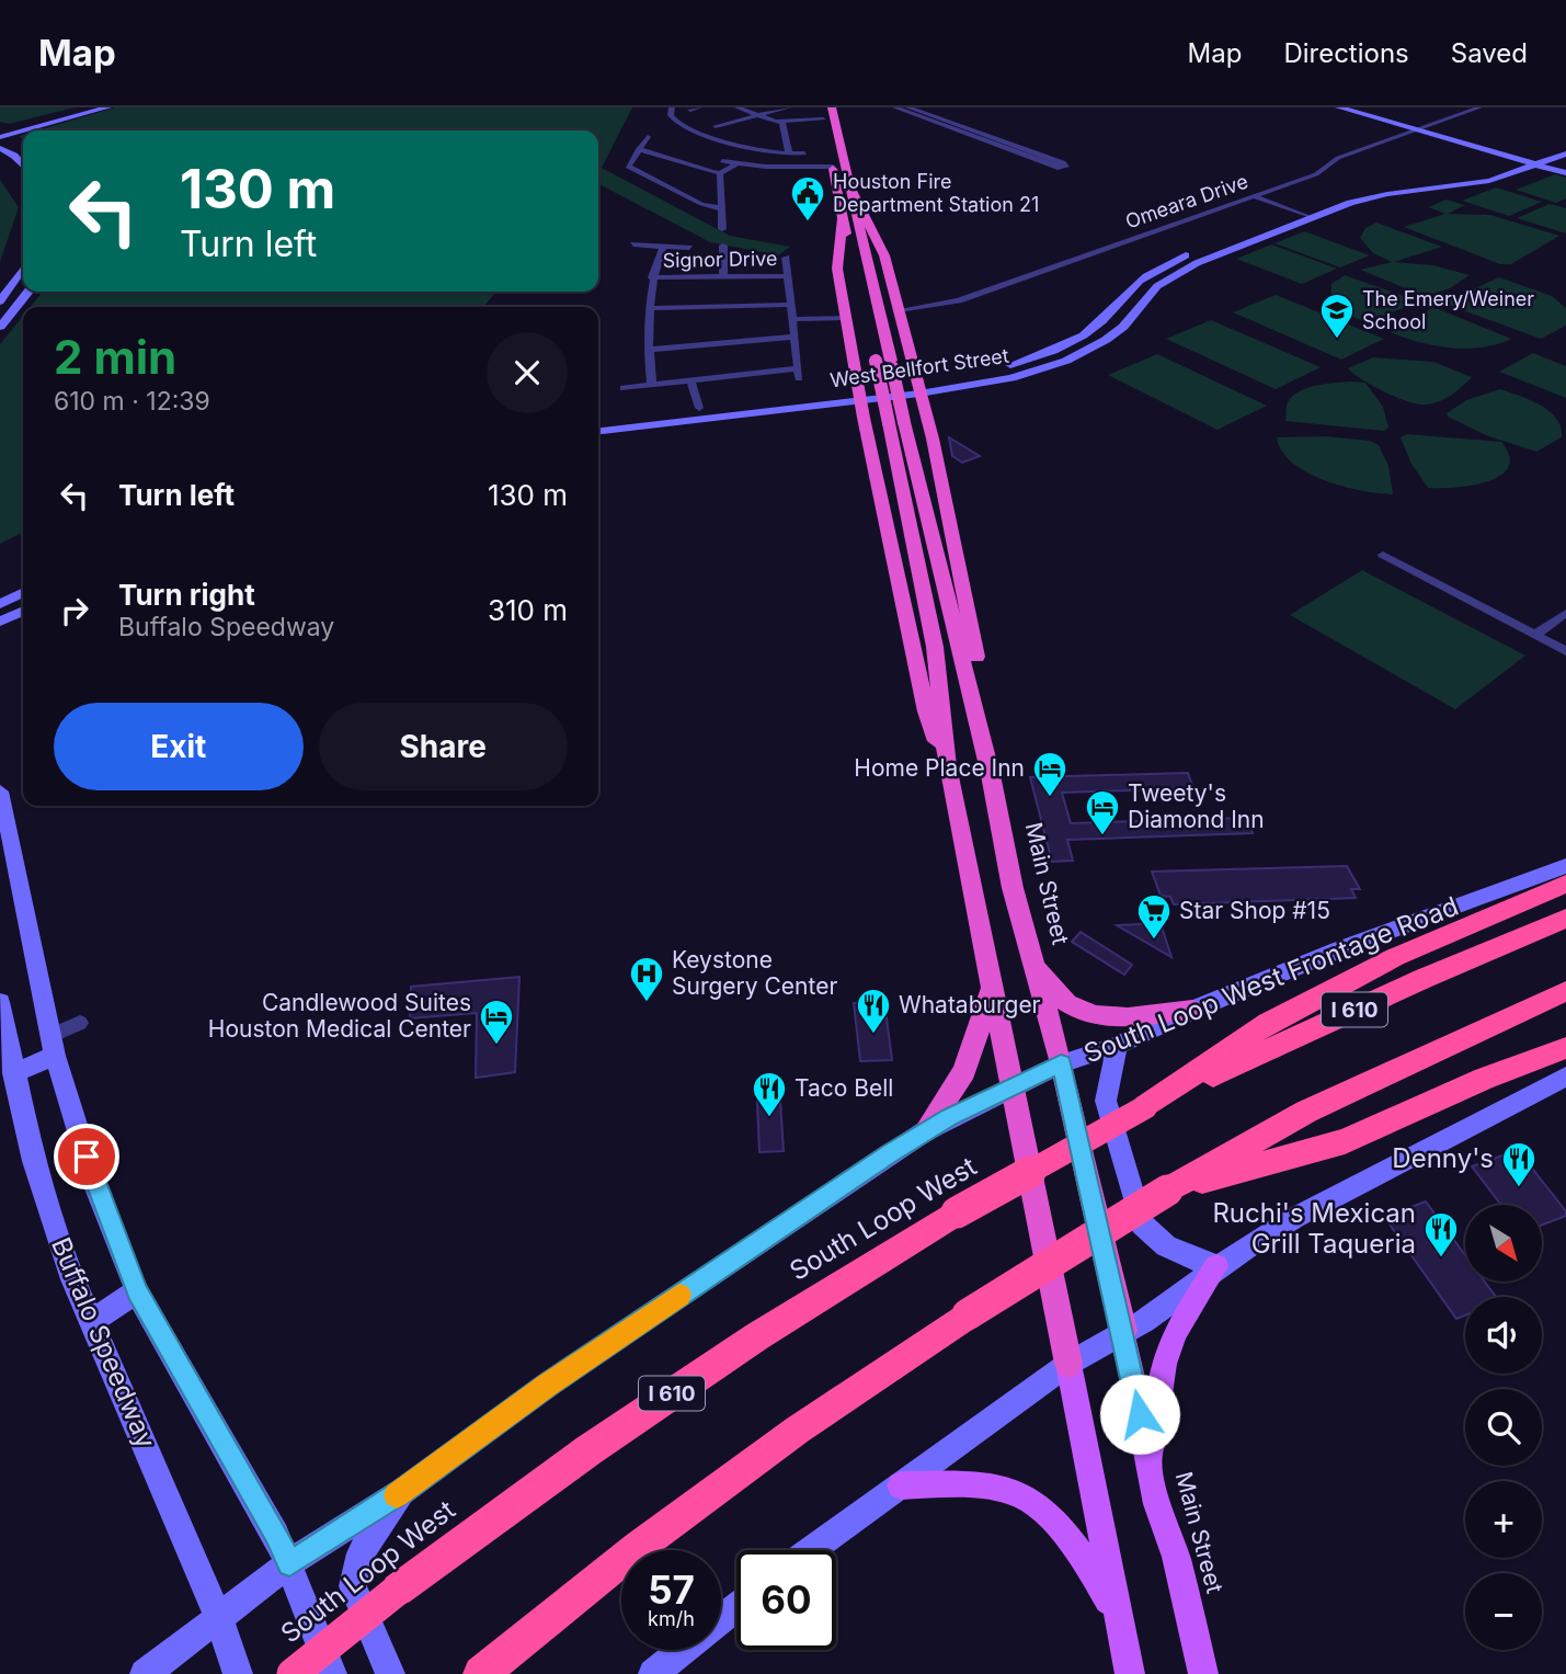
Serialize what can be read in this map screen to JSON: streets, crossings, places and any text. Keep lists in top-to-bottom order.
{
  "streets": {
    "highway": ["Main Street", "I 610", "South Loop West"],
    "main road": ["West Bellfort Street", "South Loop West Frontage Road", "Buffalo Speedway"],
    "street": ["Omeara Drive", "Signor Drive"]
  },
  "crossings": [
    ["Main Street", "South Loop West Frontage Road"],
    ["South Loop West Frontage Road", "Buffalo Speedway"]
  ],
  "places": {
    "public building": ["Houston Fire Department Station 21"],
    "school or university": ["The Emery/Weiner School"],
    "hotel": ["Home Place Inn", "Tweety's Diamond Inn", "Candlewood Suites Houston Medical Center"],
    "supermarket": ["Star Shop #15"],
    "hospital": ["Keystone Surgery Center"],
    "restaurant": [
      "Whataburger",
      "Taco Bell",
      "Denny's",
      "Ruchi's Mexican Grill Taqueria"
    ]
  },
  "north": "bottom right",
  "page": {
    "header": "Map",
    "nav": ["Map", "Directions", "Saved"],
    "turn": ["130 m", "Turn left"],
    "heading": ["2 min", "610 m · 12:39"],
    "list": [
      {
        "name": "Turn left",
        "value": "130 m"
      },
      {
        "name": "Turn right",
        "note": "Buffalo Speedway",
        "value": "310 m"
      }
    ],
    "buttons": ["Exit", "Share"],
    "map_buttons": ["+", "−"],
    "speed": "57 km/h",
    "limit": "60"
  }
}
